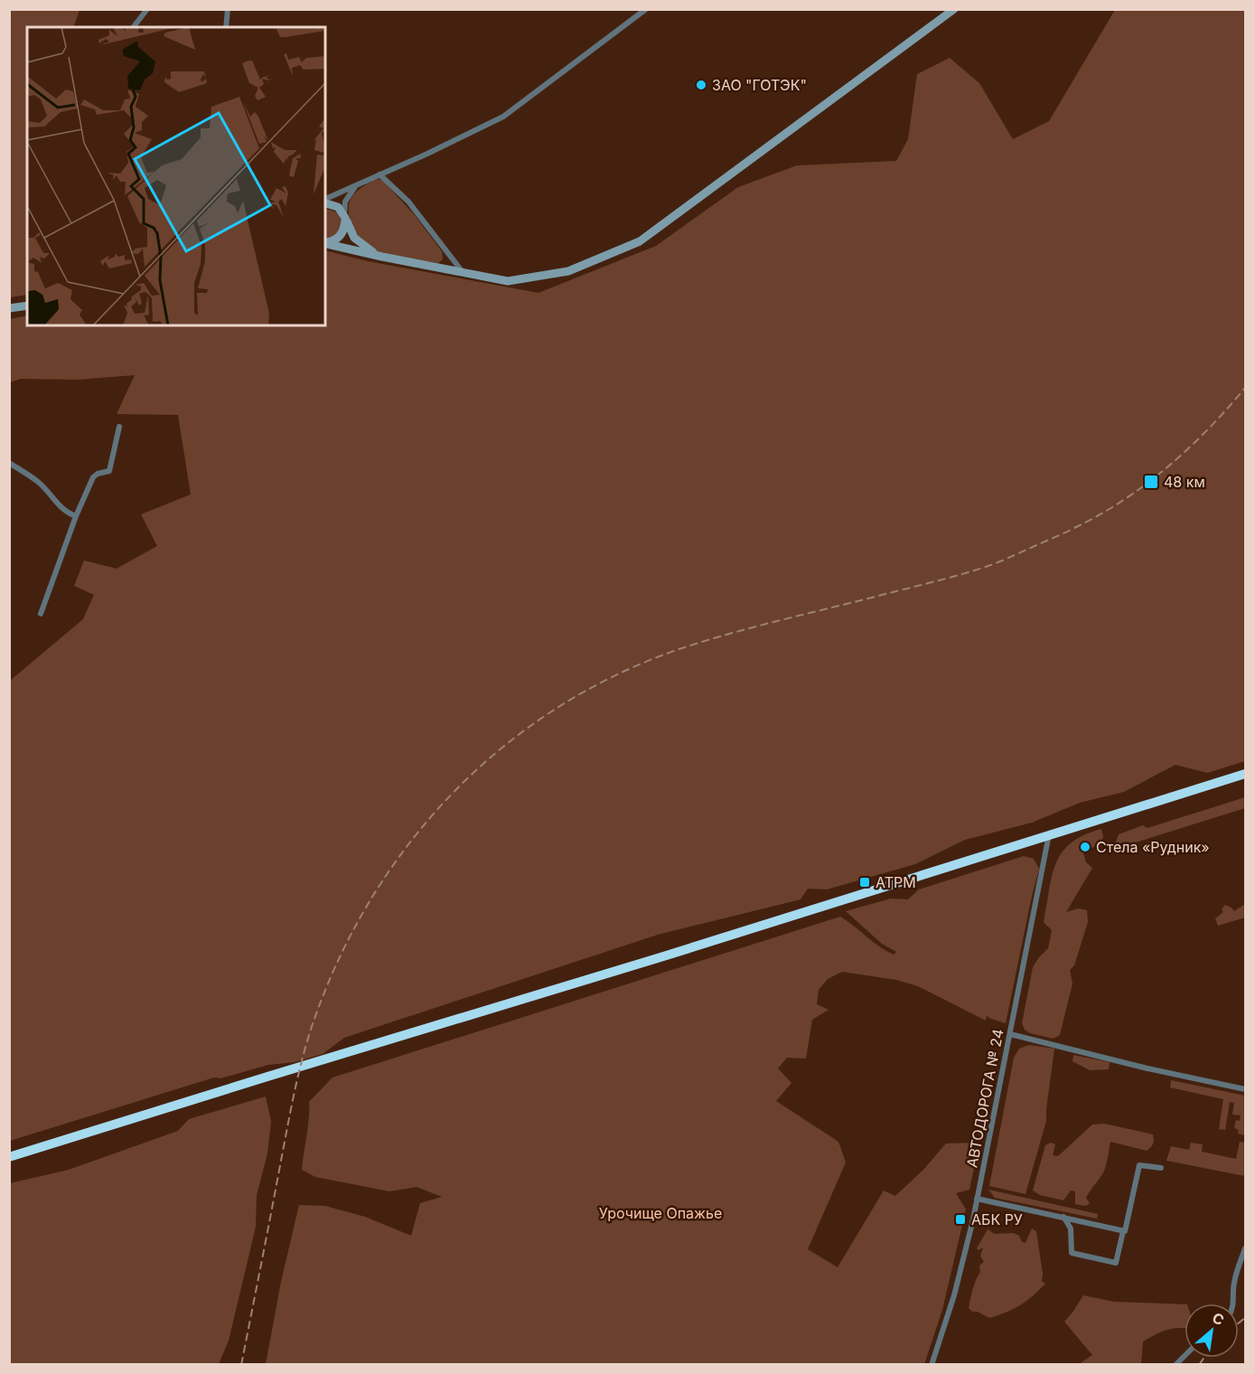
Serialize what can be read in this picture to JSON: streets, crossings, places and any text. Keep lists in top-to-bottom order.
{
  "streets": {
    "street": ["АВТОДОРОГА № 24"]
  },
  "parks": ["Урочище Опажье"],
  "places": {
    "other": ["ЗАО \"ГОТЭК\"", "Стела «Рудник»"],
    "transit": ["48 км", "АТРМ", "АБК РУ"]
  },
  "north": "top right"
}
